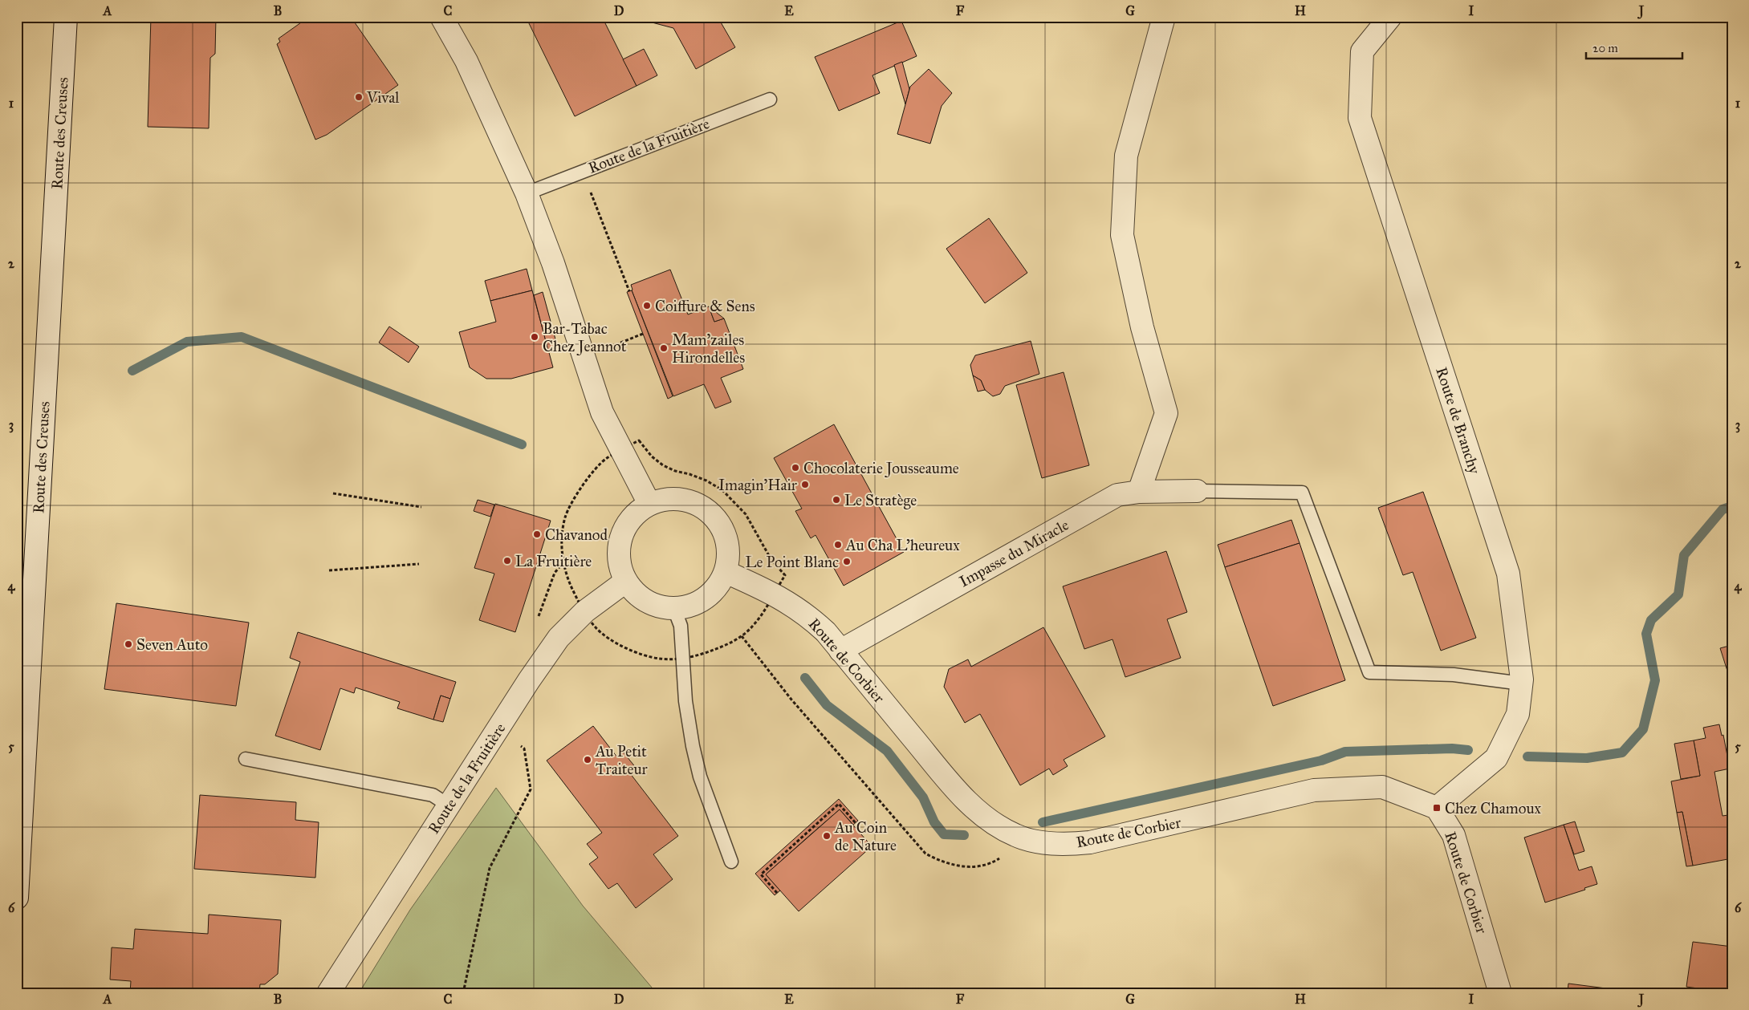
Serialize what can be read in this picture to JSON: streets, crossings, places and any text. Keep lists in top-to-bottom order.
{
  "streets": {
    "street": [
      "Route des Creuses",
      "Route de la Fruitière",
      "Route de Branchy",
      "Impasse du Miracle",
      "Route de Corbier"
    ]
  },
  "crossings": [
    ["Route de la Fruitière", "Route de Corbier"],
    ["Route de Branchy", "Route de Corbier"],
    ["Impasse du Miracle", "Route de Corbier"]
  ],
  "places": {
    "other": [
      "Vival",
      "Coiffure & Sens",
      "Bar-Tabac Chez Jeannot",
      "Mam'zailes Hirondelles",
      "Chocolaterie Jousseaume",
      "Imagin'Hair",
      "Le Stratège",
      "Chavanod",
      "Au Cha L'heureux",
      "La Fruitière",
      "Le Point Blanc",
      "Seven Auto",
      "Au Petit Traiteur",
      "Au Coin de Nature"
    ],
    "transit": ["Chez Chamoux"]
  },
  "scale_bar": "20 m",
  "grid": {
    "columns": [
      "A",
      "B",
      "C",
      "D",
      "E",
      "F",
      "G",
      "H",
      "I",
      "J"
    ],
    "rows": [
      "1",
      "2",
      "3",
      "4",
      "5",
      "6"
    ]
  }
}
